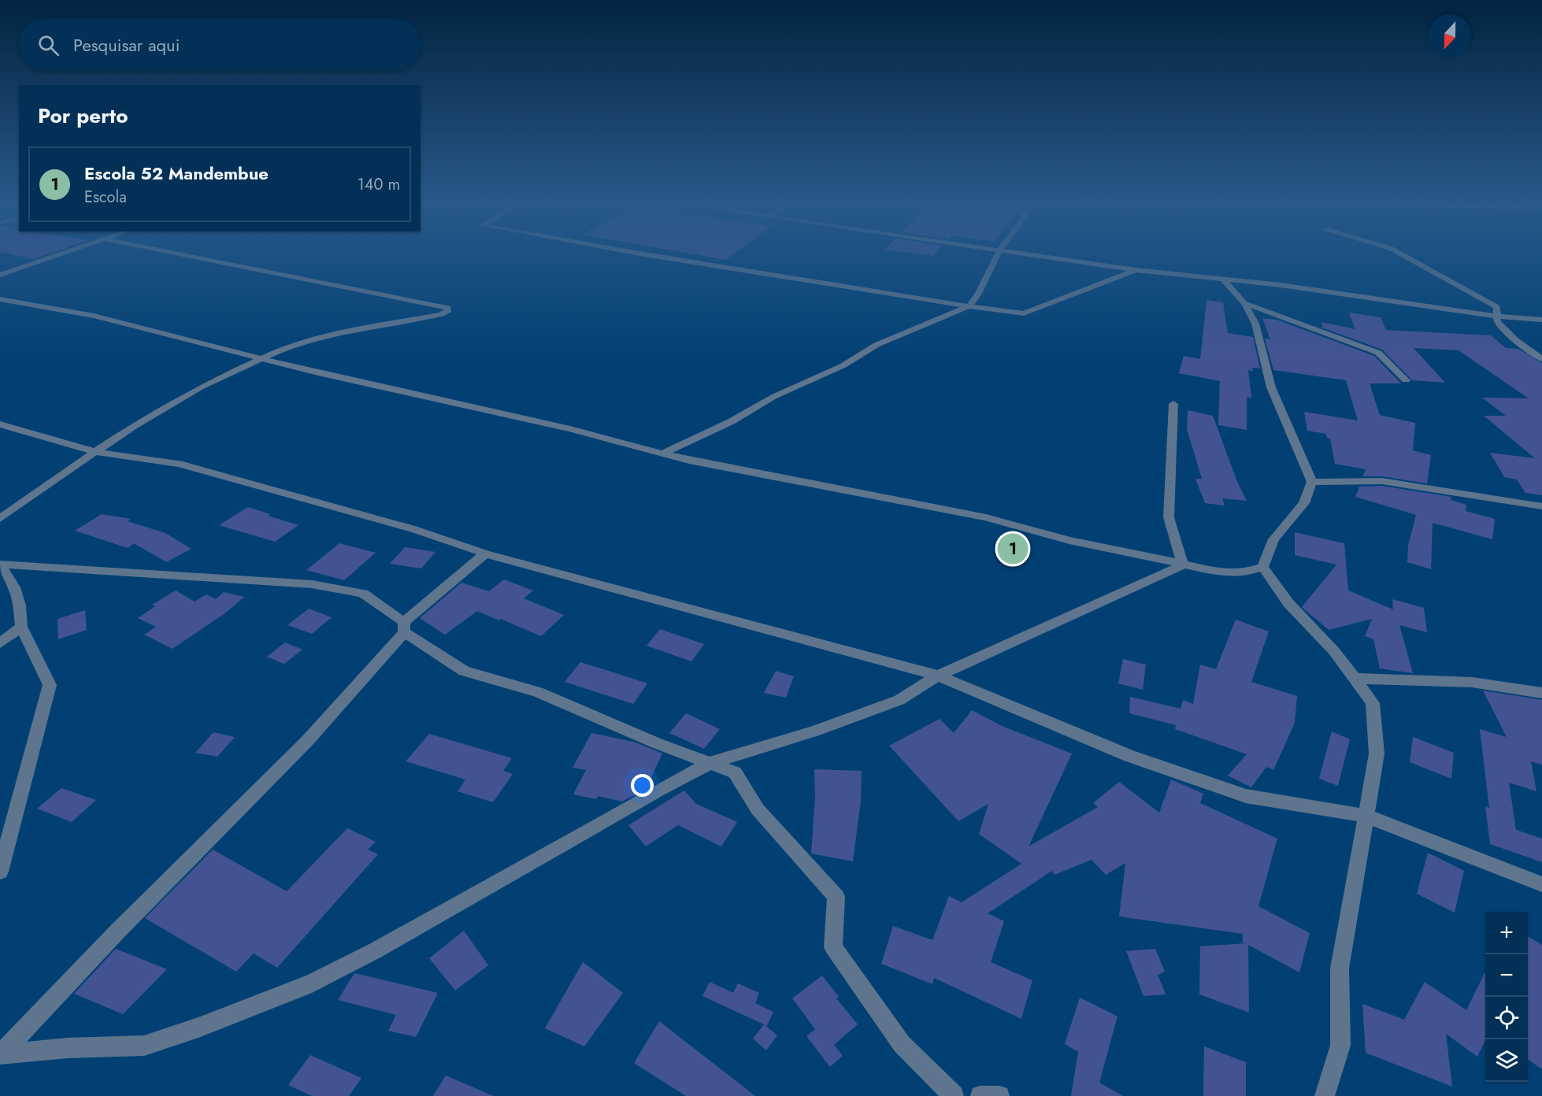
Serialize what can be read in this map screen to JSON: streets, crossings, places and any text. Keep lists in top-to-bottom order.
{
  "north": "bottom",
  "page": {
    "search": "Pesquisar aqui",
    "heading": "Por perto",
    "list": [
      {
        "mark": "1",
        "name": "Escola 52 Mandembue",
        "note": "Escola",
        "value": "140 m"
      }
    ],
    "pins": "1",
    "map_buttons": ["+", "−"]
  }
}
